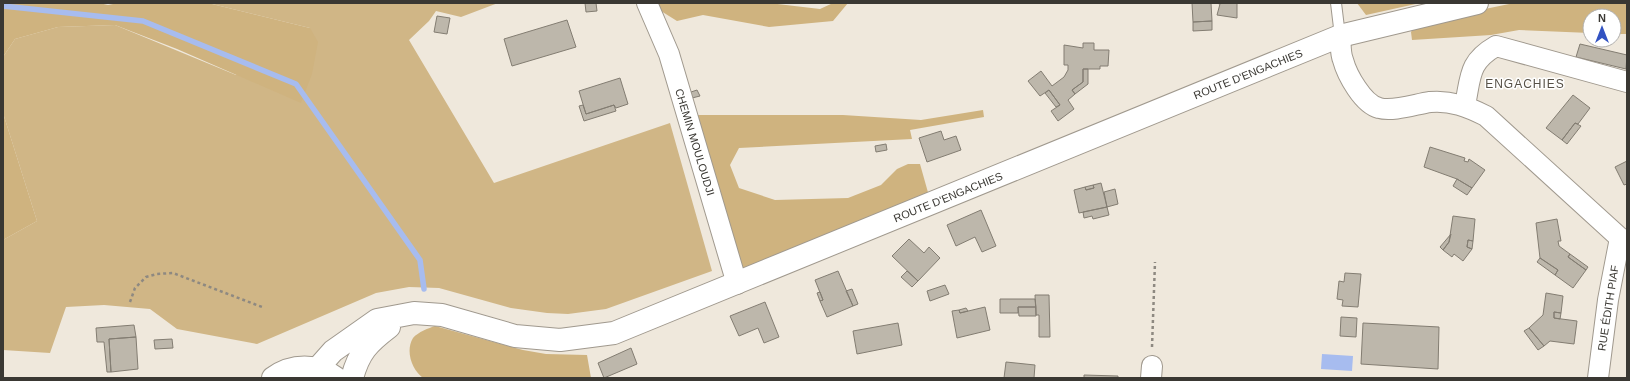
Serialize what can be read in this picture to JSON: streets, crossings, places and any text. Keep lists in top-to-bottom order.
{
  "streets": {
    "street": ["ROUTE D'ENGACHIES", "CHEMIN MOULOUDJI", "RUE ÉDITH PIAF"]
  },
  "crossings": [
    ["ROUTE D'ENGACHIES", "CHEMIN MOULOUDJI"]
  ],
  "districts": ["ENGACHIES"],
  "north": "top"
}
